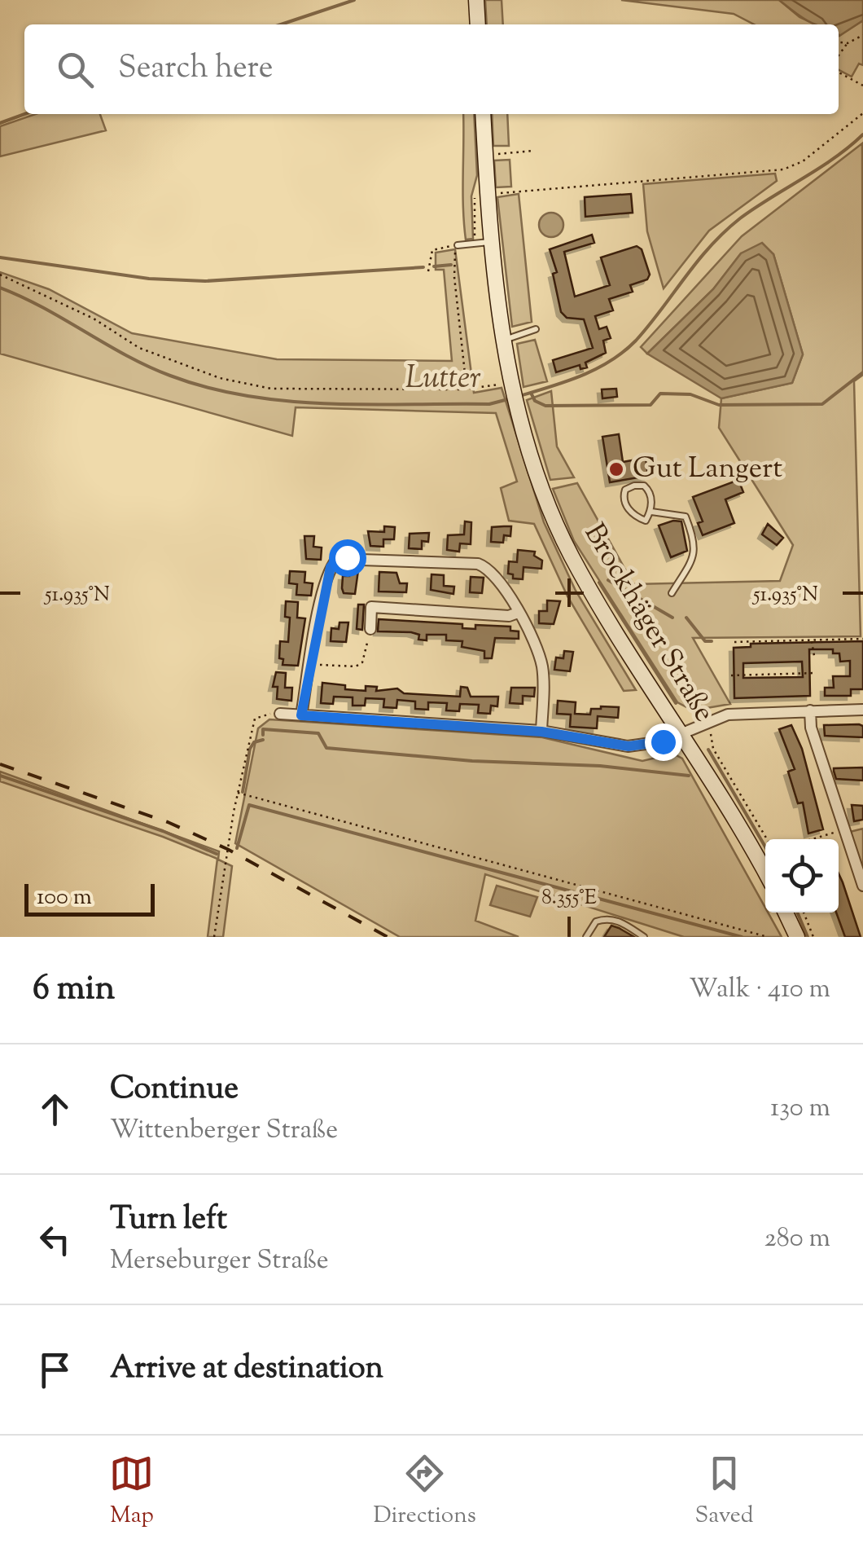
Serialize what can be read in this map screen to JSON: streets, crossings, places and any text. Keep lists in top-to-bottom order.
{
  "streets": {
    "main road": ["Brockhäger Straße"]
  },
  "water": ["Lutter"],
  "places": ["Gut Langert"],
  "scale_bar": "100 m",
  "page": {
    "search": "Search here",
    "scale": "100 m",
    "heading": ["6 min", "Walk · 410 m"],
    "list": [
      ["Continue", "Wittenberger Straße", "130 m"],
      ["Turn left", "Merseburger Straße", "280 m"],
      "Arrive at destination"
    ],
    "nav": ["Map", "Directions", "Saved"]
  },
  "coordinates": ["51.935°N", "8.355°E"]
}
